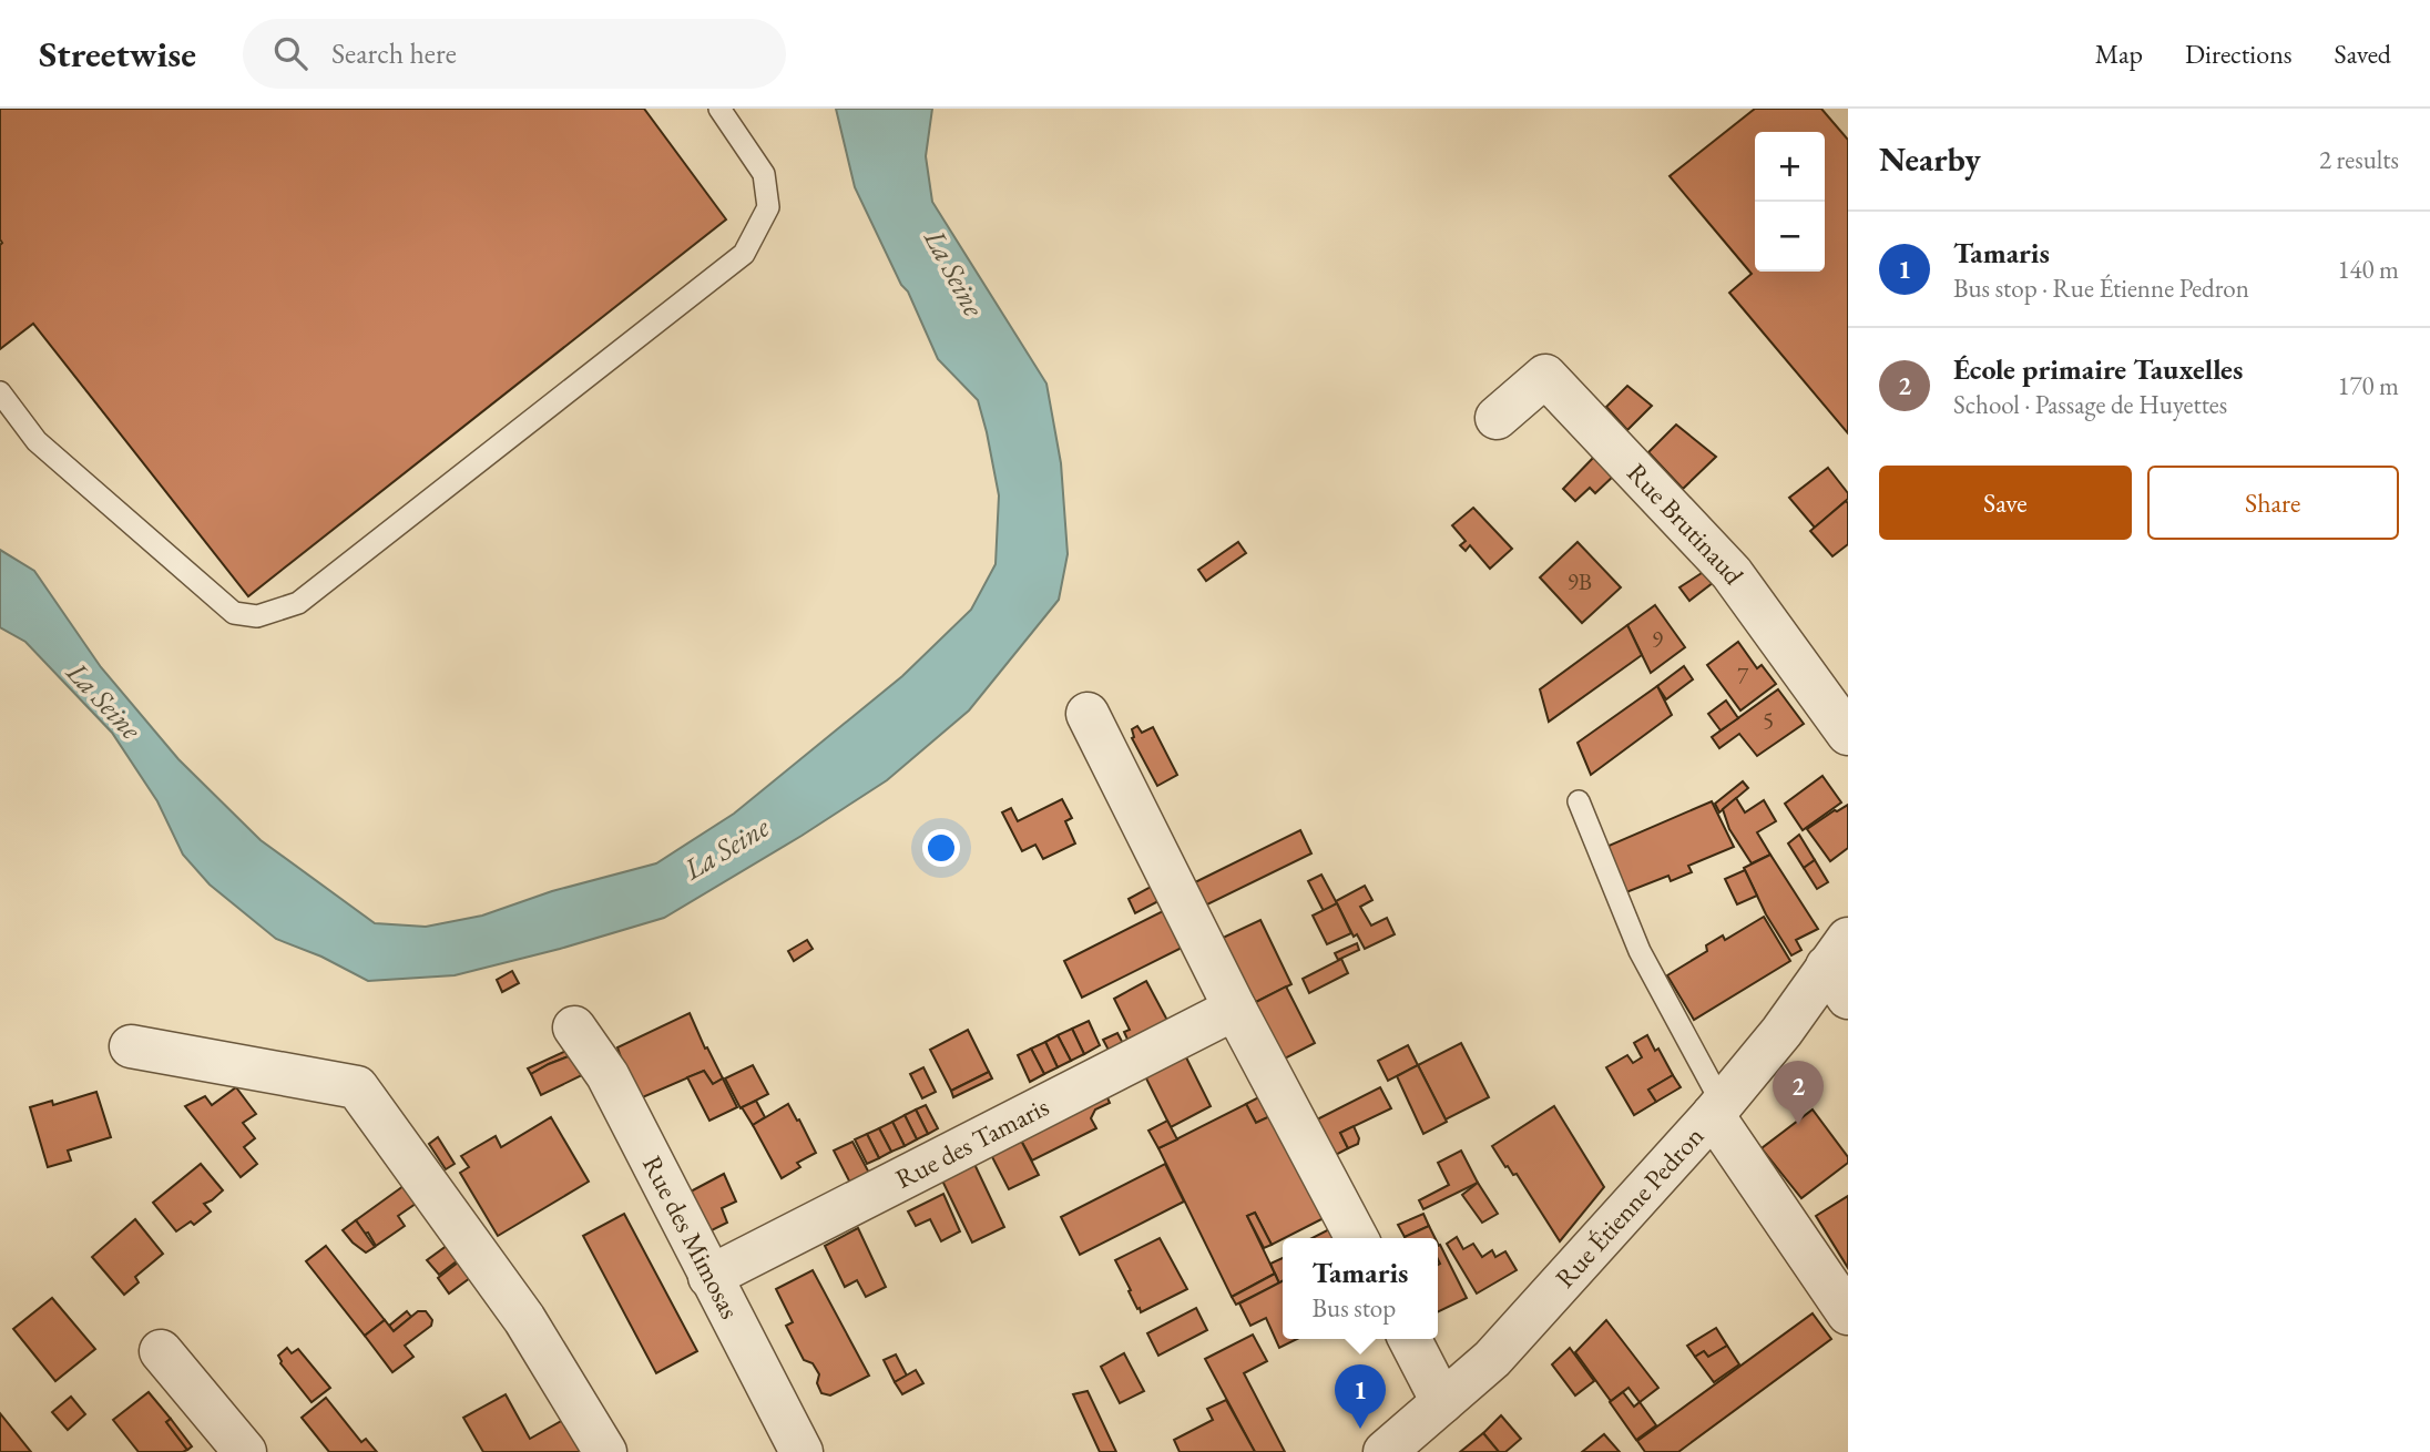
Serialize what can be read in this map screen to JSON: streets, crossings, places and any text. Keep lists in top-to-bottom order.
{
  "streets": {
    "street": [
      "Rue Brutinaud",
      "Rue des Tamaris",
      "Rue Étienne Pedron",
      "Rue des Mimosas"
    ]
  },
  "crossings": [
    ["Rue des Tamaris", "Rue des Mimosas"]
  ],
  "water": ["La Seine"],
  "house_numbers": [
    "9B",
    "9",
    "7",
    "5"
  ],
  "page": {
    "header": "Streetwise",
    "search": "Search here",
    "nav": ["Map", "Directions", "Saved"],
    "heading": ["Nearby", "2 results"],
    "map_buttons": ["+", "−"],
    "list": [
      {
        "mark": "1",
        "name": "Tamaris",
        "note": "Bus stop · Rue Étienne Pedron",
        "value": "140 m"
      },
      {
        "mark": "2",
        "name": "École primaire Tauxelles",
        "note": "School · Passage de Huyettes",
        "value": "170 m"
      }
    ],
    "buttons": ["Save", "Share"],
    "pins": ["2", "1"],
    "popup": ["Tamaris", "Bus stop"]
  }
}
